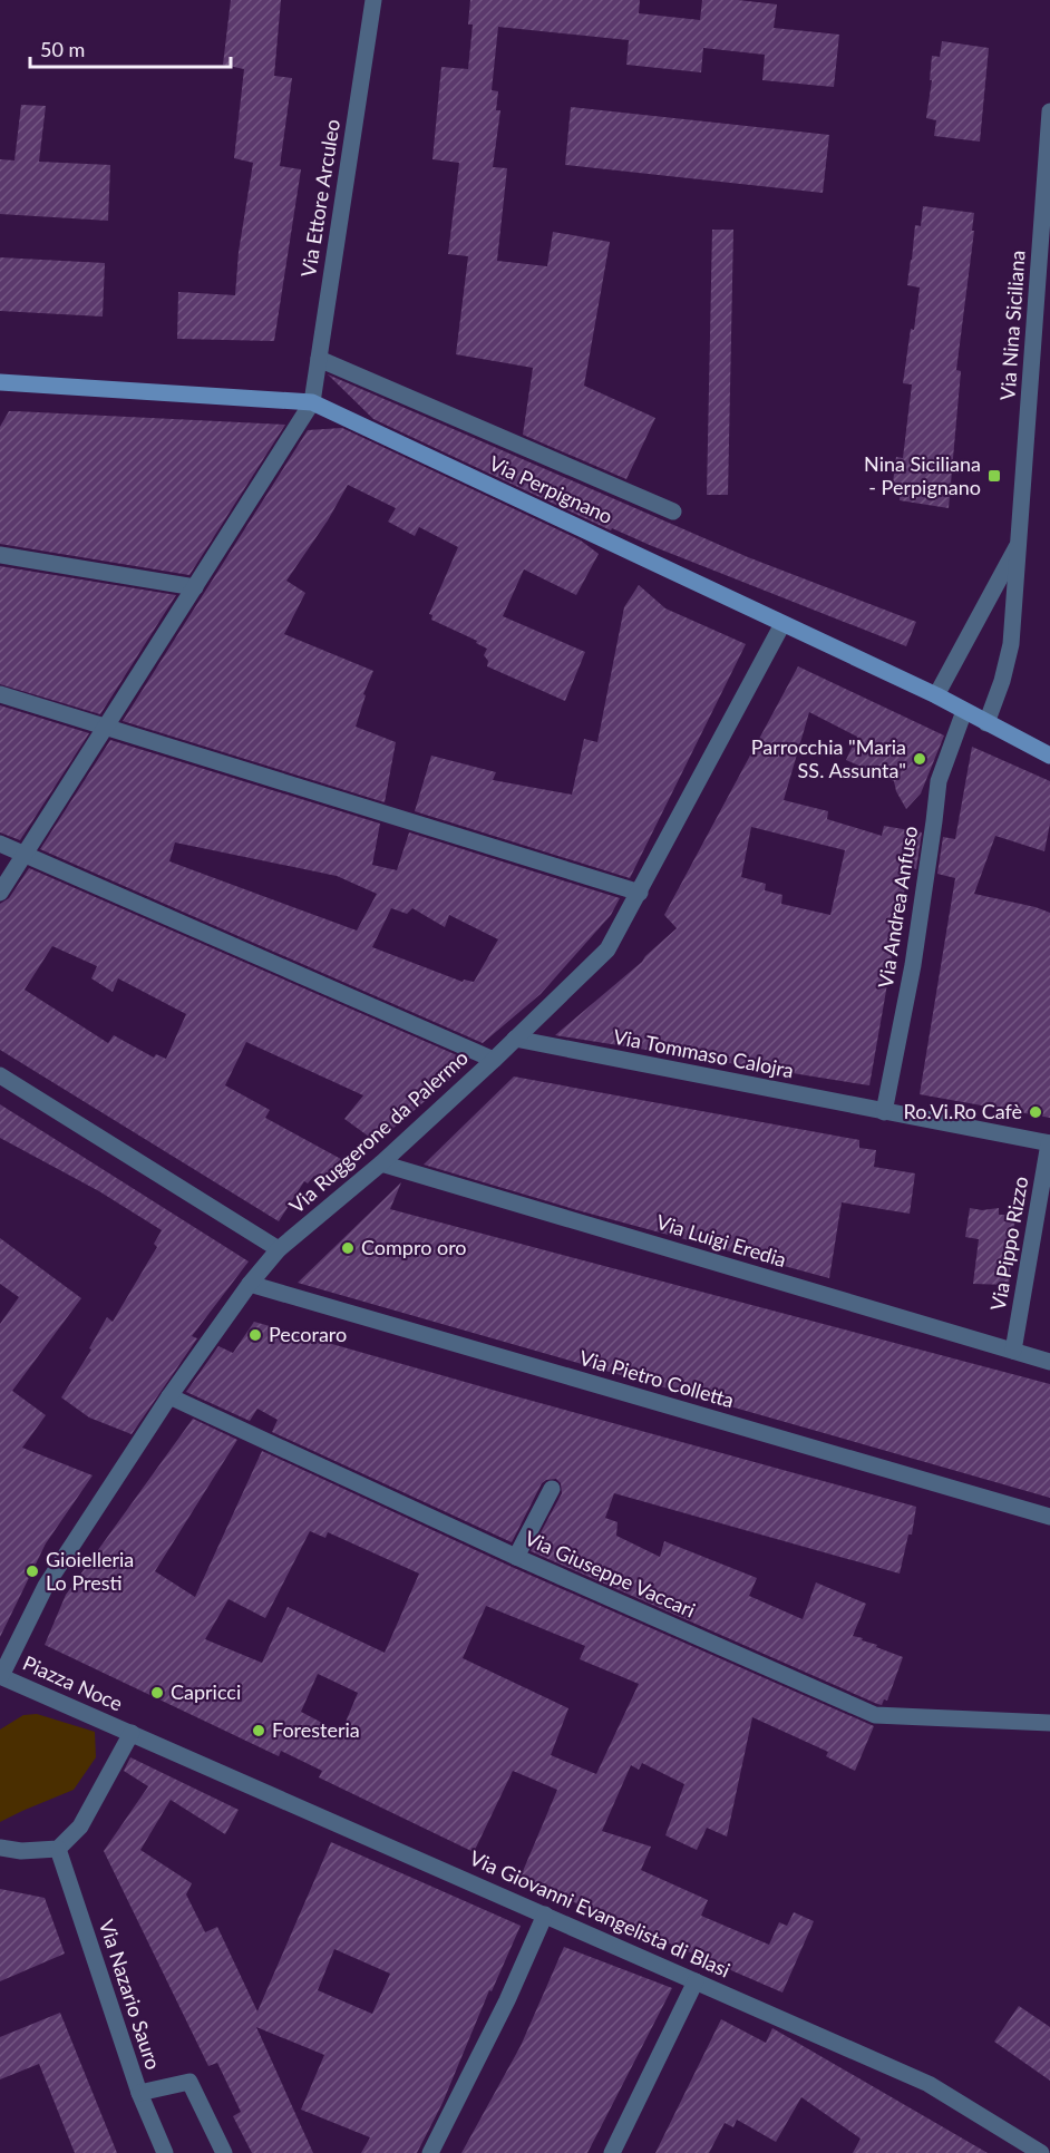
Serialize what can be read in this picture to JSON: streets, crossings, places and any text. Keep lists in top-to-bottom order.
{
  "streets": {
    "street": [
      "Via Ettore Arculeo",
      "Via Nina Siciliana",
      "Via Perpignano",
      "Via Andrea Anfuso",
      "Via Tommaso Calojra",
      "Via Ruggerone da Palermo",
      "Via Luigi Eredia",
      "Via Pippo Rizzo",
      "Via Pietro Colletta",
      "Via Giuseppe Vaccari",
      "Piazza Noce",
      "Via Giovanni Evangelista di Blasi",
      "Via Nazario Sauro"
    ]
  },
  "crossings": [
    ["Via Ettore Arculeo", "Via Perpignano"],
    ["Via Nina Siciliana", "Via Perpignano"],
    ["Via Perpignano", "Via Andrea Anfuso"],
    ["Via Perpignano", "Via Ruggerone da Palermo"],
    ["Via Andrea Anfuso", "Via Tommaso Calojra"],
    ["Via Tommaso Calojra", "Via Ruggerone da Palermo"],
    ["Via Tommaso Calojra", "Via Pippo Rizzo"],
    ["Via Ruggerone da Palermo", "Via Luigi Eredia"],
    ["Via Ruggerone da Palermo", "Via Pietro Colletta"],
    ["Via Ruggerone da Palermo", "Via Giuseppe Vaccari"],
    ["Via Ruggerone da Palermo", "Piazza Noce"],
    ["Via Luigi Eredia", "Via Pippo Rizzo"],
    ["Piazza Noce", "Via Giovanni Evangelista di Blasi"],
    ["Piazza Noce", "Via Nazario Sauro"]
  ],
  "places": {
    "transit": ["Nina Siciliana - Perpignano"],
    "other": [
      "Parrocchia \"Maria SS. Assunta\"",
      "Ro.Vi.Ro Cafè",
      "Compro oro",
      "Pecoraro",
      "Gioielleria Lo Presti",
      "Capricci",
      "Foresteria"
    ]
  },
  "scale_bar": "50 m"
}
